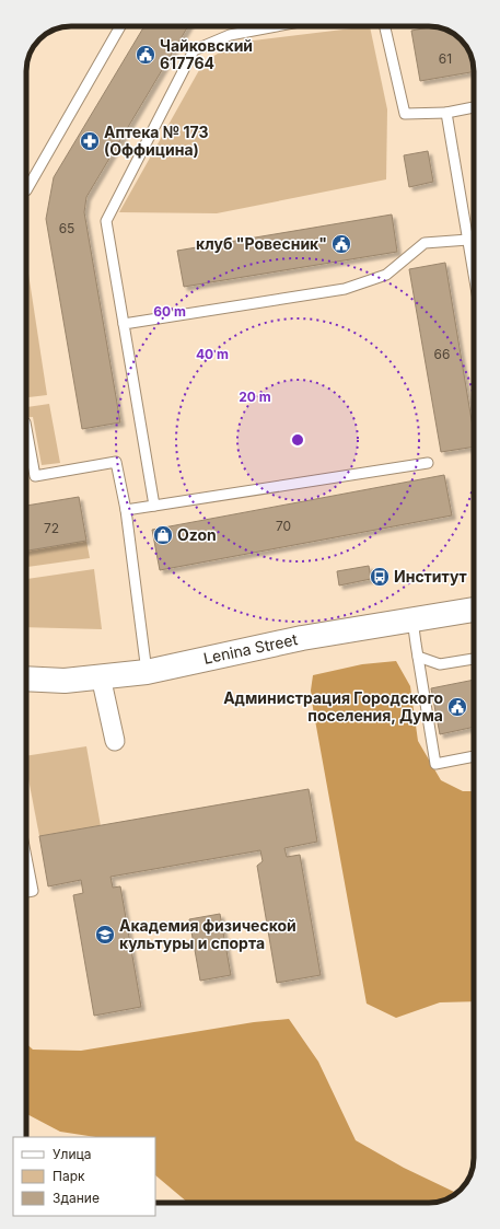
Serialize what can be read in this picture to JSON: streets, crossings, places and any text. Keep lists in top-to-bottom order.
{
  "streets": {
    "street": ["Lenina Street"]
  },
  "places": {
    "public building": ["Чайковский 617764", "клуб \"Ровесник\"", "Администрация Городского поселения, Дума"],
    "pharmacy": ["Аптека № 173 (Оффицина)"],
    "shop": ["Ozon"],
    "bus stop": ["Институт"],
    "school or university": ["Академия физической культуры и спорта"]
  },
  "house_numbers": [
    "61",
    "65",
    "66",
    "70",
    "72"
  ],
  "legend": ["Улица", "Парк", "Здание"],
  "rings": ["60 m", "40 m", "20 m"]
}
